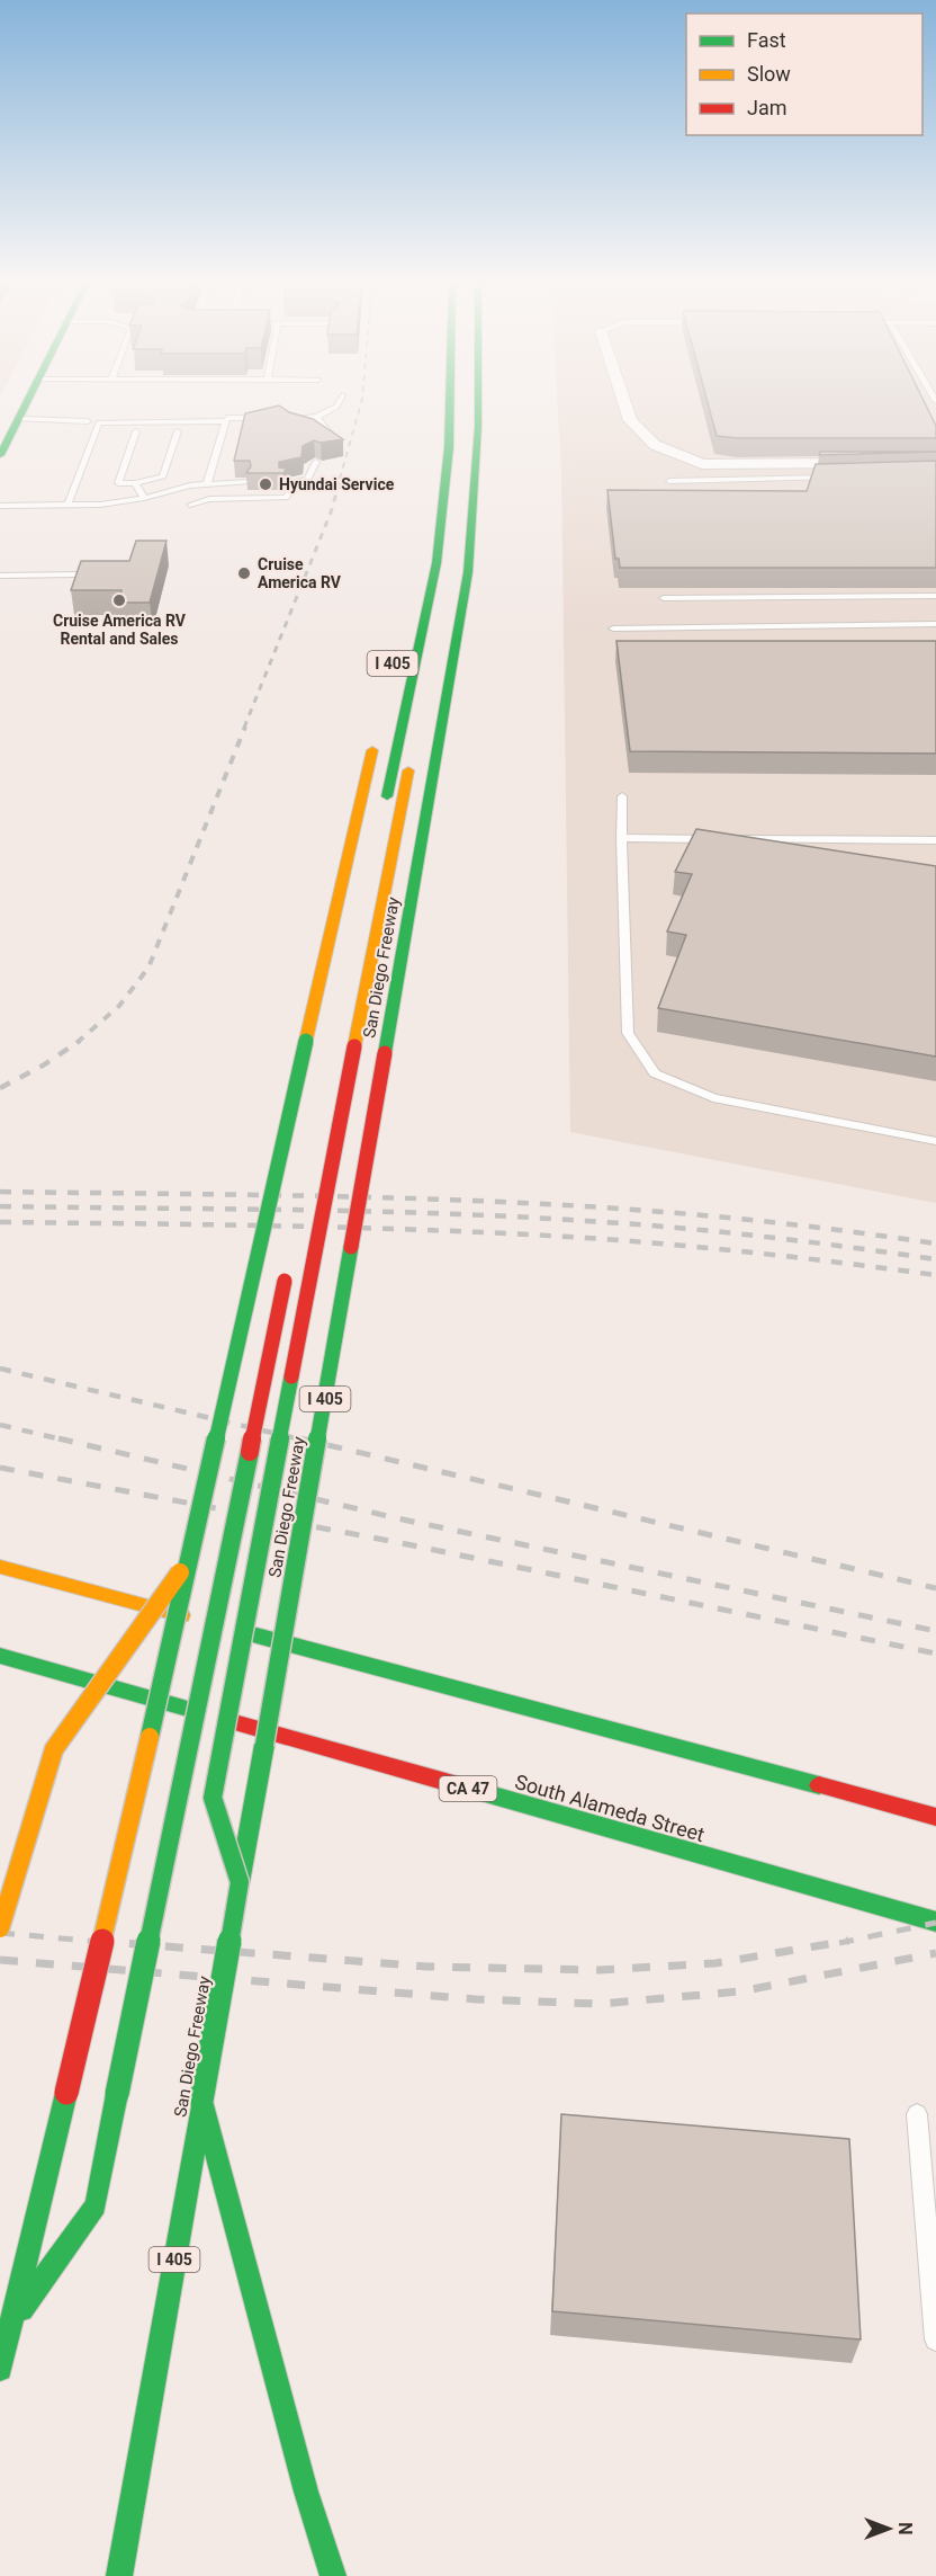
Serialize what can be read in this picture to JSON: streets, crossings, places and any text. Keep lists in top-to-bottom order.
{
  "streets": {
    "main road": [
      "I 405",
      "San Diego Freeway",
      "CA 47",
      "South Alameda Street"
    ]
  },
  "places": ["Hyundai Service", "Cruise America RV", "Cruise America RV Rental and Sales"],
  "legend": ["Fast", "Slow", "Jam"],
  "north": "right"
}
